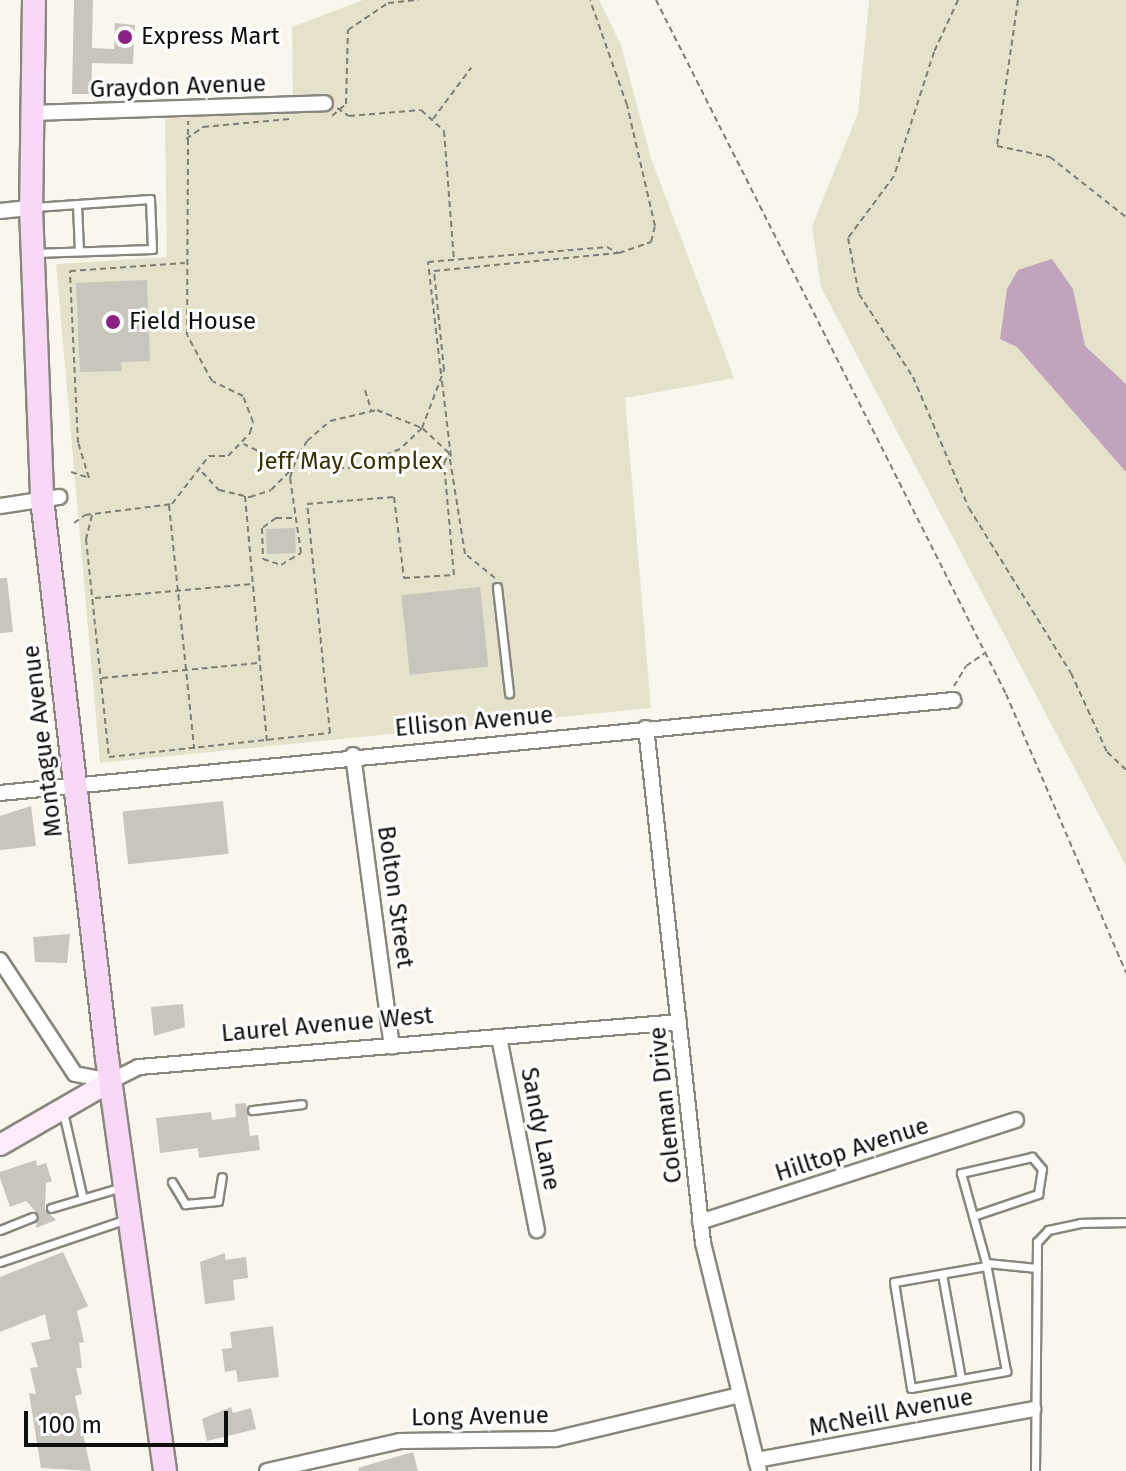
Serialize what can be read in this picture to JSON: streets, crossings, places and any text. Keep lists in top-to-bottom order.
{
  "streets": {
    "main road": ["Montague Avenue"],
    "street": [
      "Graydon Avenue",
      "Ellison Avenue",
      "Bolton Street",
      "Laurel Avenue West",
      "Coleman Drive",
      "Sandy Lane",
      "Hilltop Avenue",
      "McNeill Avenue",
      "Long Avenue"
    ]
  },
  "crossings": [
    ["Graydon Avenue", "Montague Avenue"],
    ["Ellison Avenue", "Montague Avenue"],
    ["Ellison Avenue", "Bolton Street"],
    ["Ellison Avenue", "Coleman Drive"],
    ["Montague Avenue", "Laurel Avenue West"],
    ["Bolton Street", "Laurel Avenue West"],
    ["Laurel Avenue West", "Coleman Drive"],
    ["Laurel Avenue West", "Sandy Lane"],
    ["Coleman Drive", "Hilltop Avenue"],
    ["Coleman Drive", "McNeill Avenue"],
    ["Coleman Drive", "Long Avenue"]
  ],
  "parks": ["Jeff May Complex"],
  "places": ["Express Mart", "Field House"],
  "scale_bar": "100 m"
}
